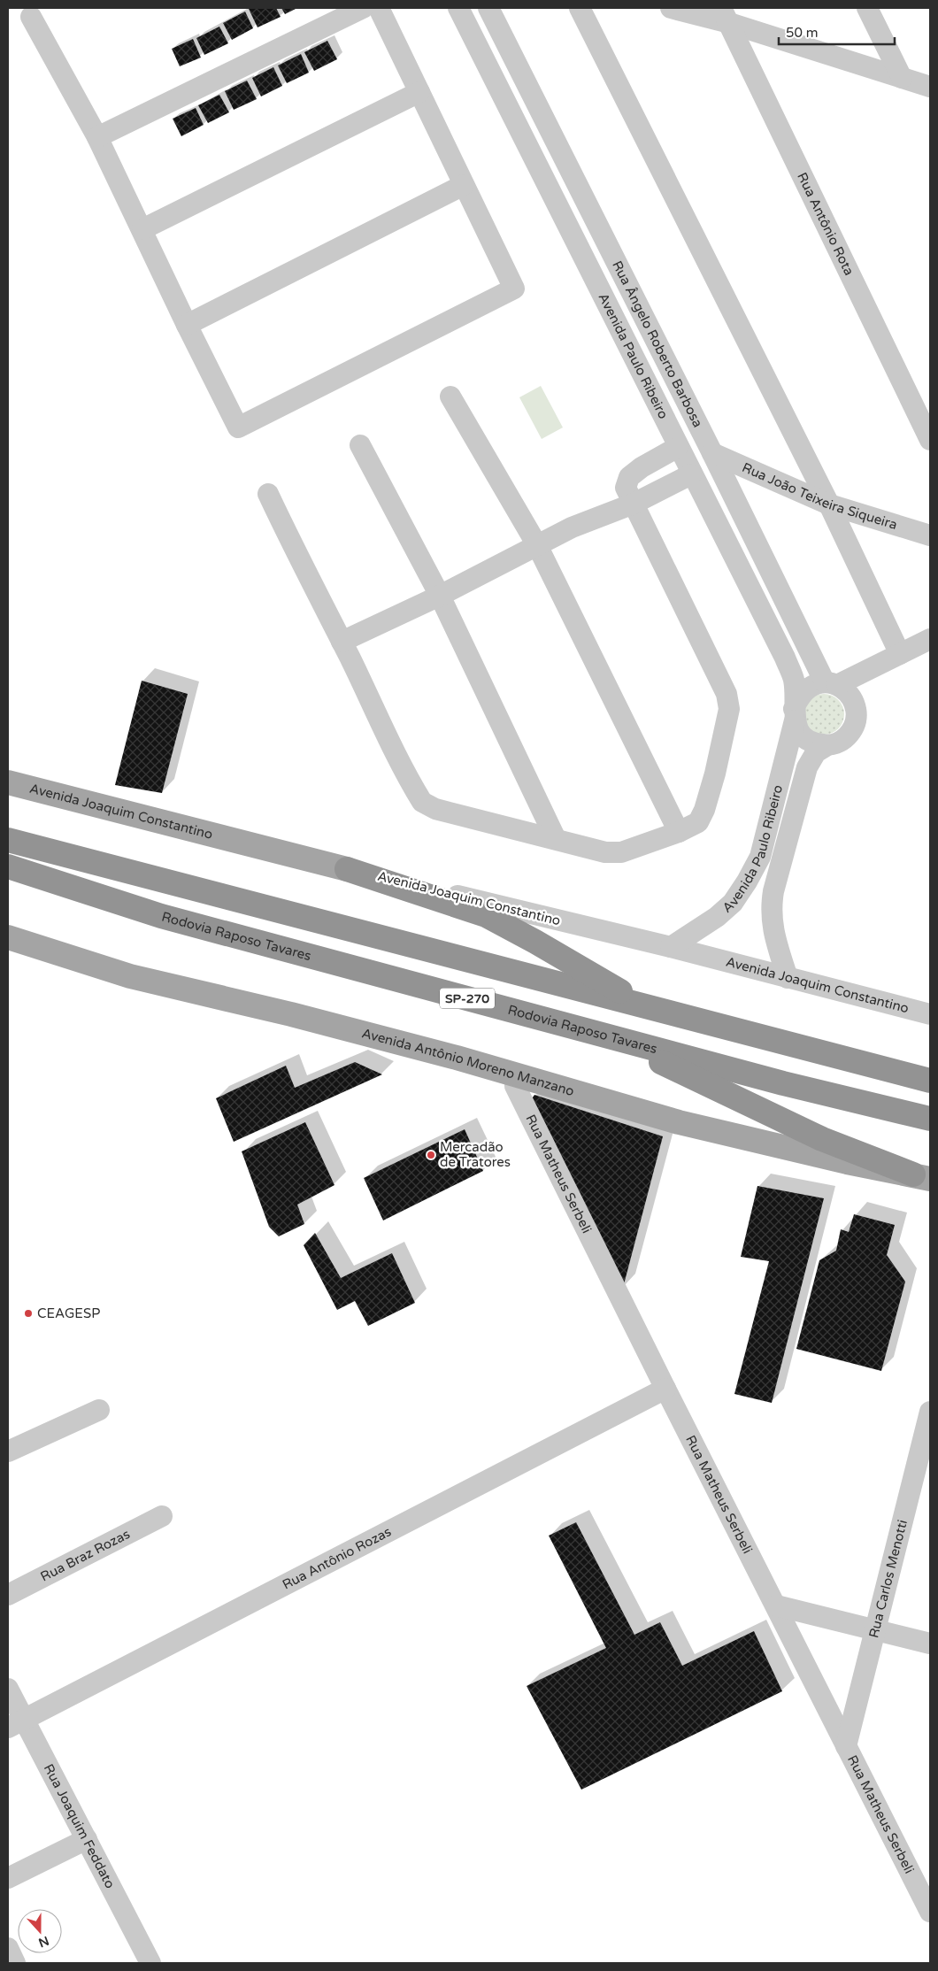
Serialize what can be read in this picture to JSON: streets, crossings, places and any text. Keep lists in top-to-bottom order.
{
  "streets": {
    "highway": ["Rodovia Raposo Tavares", "SP-270"],
    "main road": ["Avenida Joaquim Constantino", "Avenida Antônio Moreno Manzano"],
    "street": [
      "Rua Antônio Rota",
      "Rua Ângelo Roberto Barbosa",
      "Avenida Paulo Ribeiro",
      "Rua João Teixeira Siqueira",
      "Rua Matheus Serbeli",
      "Rua Braz Rozas",
      "Rua Antônio Rozas",
      "Rua Carlos Menotti",
      "Rua Joaquim Feddato"
    ]
  },
  "crossings": [
    ["Rua Ângelo Roberto Barbosa", "Avenida Paulo Ribeiro"],
    ["Rua Ângelo Roberto Barbosa", "Rua João Teixeira Siqueira"],
    ["Avenida Paulo Ribeiro", "Avenida Joaquim Constantino"],
    ["Avenida Antônio Moreno Manzano", "Rua Matheus Serbeli"],
    ["Rua Matheus Serbeli", "Rua Antônio Rozas"],
    ["Rua Matheus Serbeli", "Rua Carlos Menotti"],
    ["Rua Antônio Rozas", "Rua Joaquim Feddato"]
  ],
  "places": ["Mercadão de Tratores", "CEAGESP"],
  "scale_bar": "50 m",
  "north": "bottom"
}
